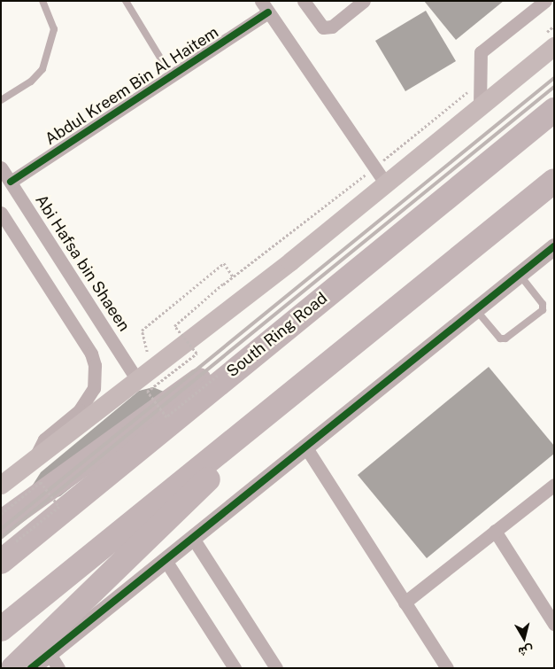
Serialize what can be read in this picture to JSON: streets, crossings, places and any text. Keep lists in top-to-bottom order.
{
  "streets": {
    "highway": ["South Ring Road"],
    "street": ["Abdul Kreem Bin Al Haitem", "Abi Hafsa bin Shaeen"]
  },
  "crossings": [
    ["Abdul Kreem Bin Al Haitem", "Abi Hafsa bin Shaeen"]
  ],
  "north": "bottom"
}
